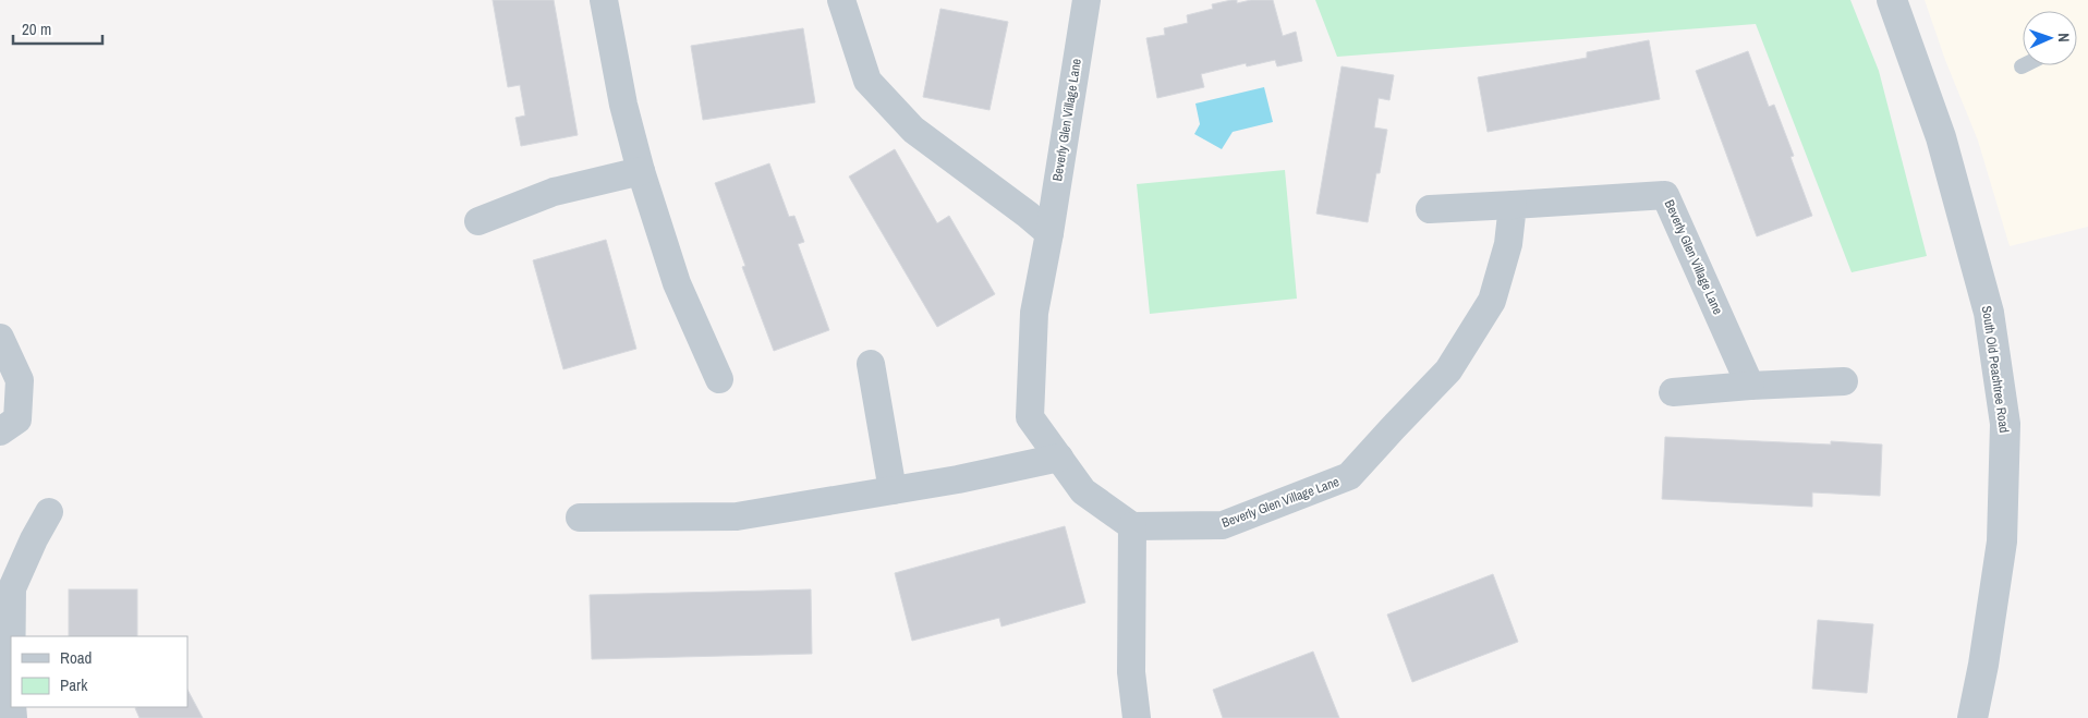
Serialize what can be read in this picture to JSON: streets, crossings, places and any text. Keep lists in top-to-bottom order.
{
  "streets": {
    "street": ["Beverly Glen Village Lane", "South Old Peachtree Road"]
  },
  "legend": ["Road", "Park"],
  "scale_bar": "20 m",
  "north": "right"
}
